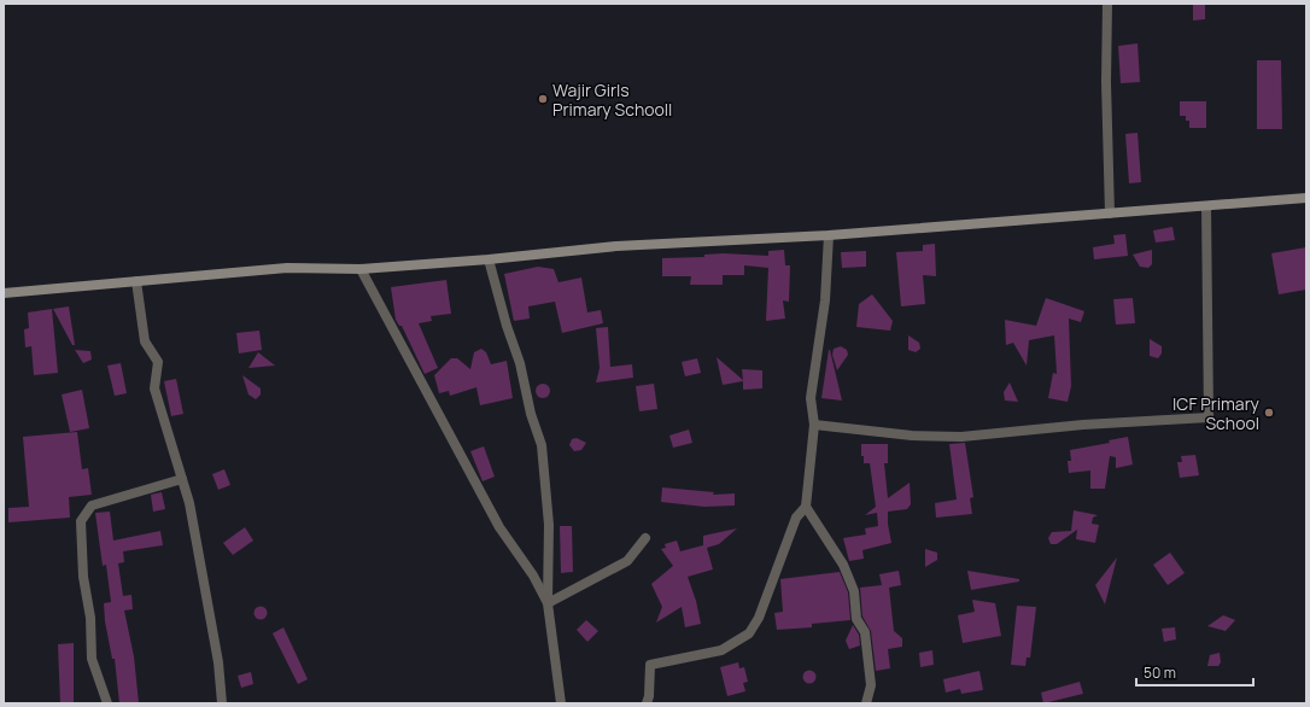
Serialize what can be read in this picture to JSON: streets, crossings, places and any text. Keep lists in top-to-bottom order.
{
  "places": ["Wajir Girls Primary Schooll", "ICF Primary School"],
  "scale_bar": "50 m"
}
